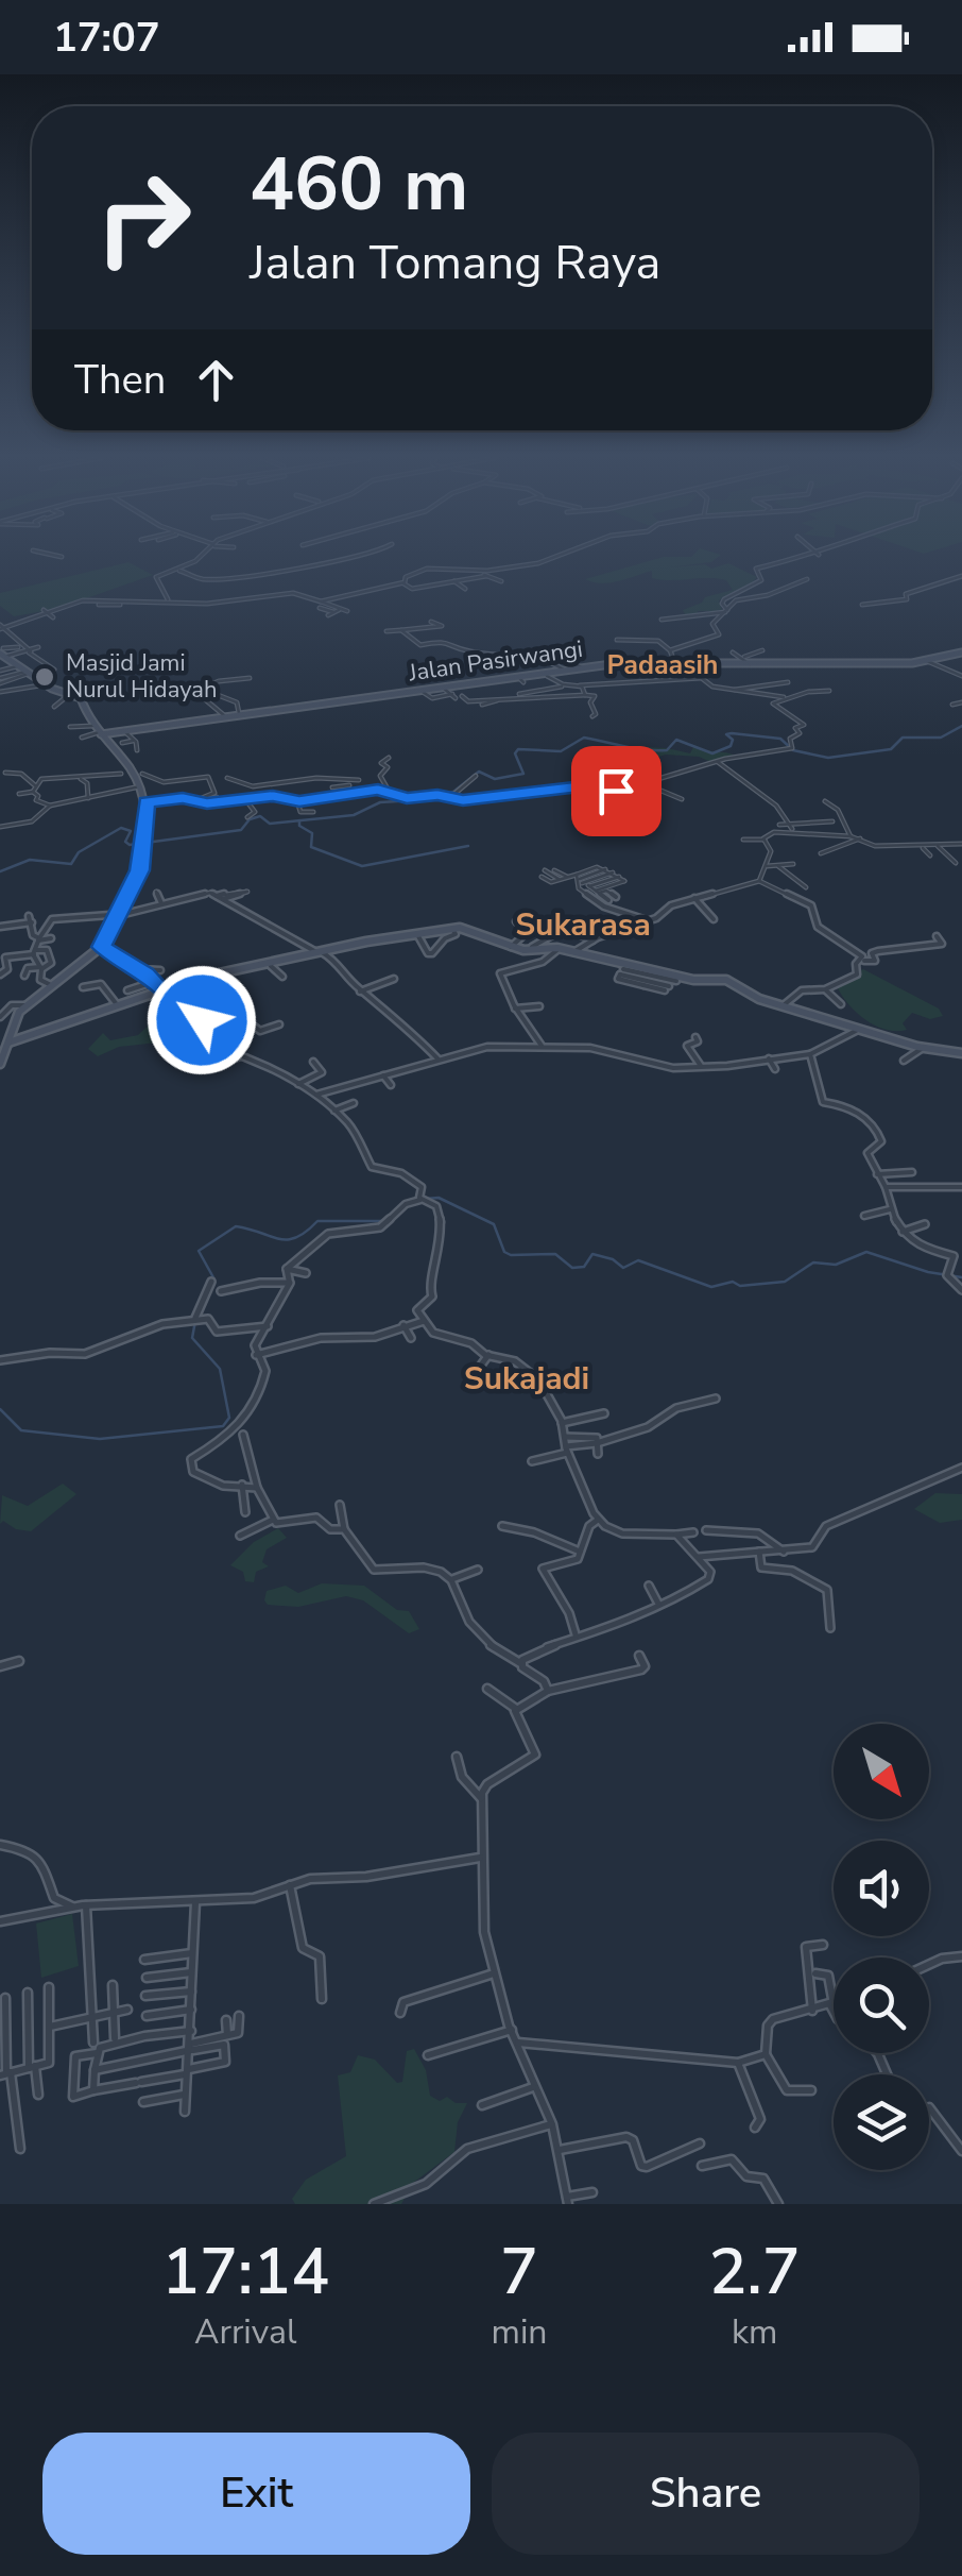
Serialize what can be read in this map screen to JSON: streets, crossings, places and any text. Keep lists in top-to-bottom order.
{
  "streets": {
    "main road": ["Jalan Pasirwangi"]
  },
  "districts": ["Padaasih", "Sukarasa", "Sukajadi"],
  "places": ["Masjid Jami Nurul Hidayah"],
  "north": "bottom right",
  "page": {
    "status": "17:07",
    "turn": ["460 m", "Jalan Tomang Raya"],
    "then": "Then",
    "eta": [
      "17:14",
      "Arrival",
      "7",
      "min",
      "2.7",
      "km"
    ],
    "buttons": ["Exit", "Share"]
  }
}
